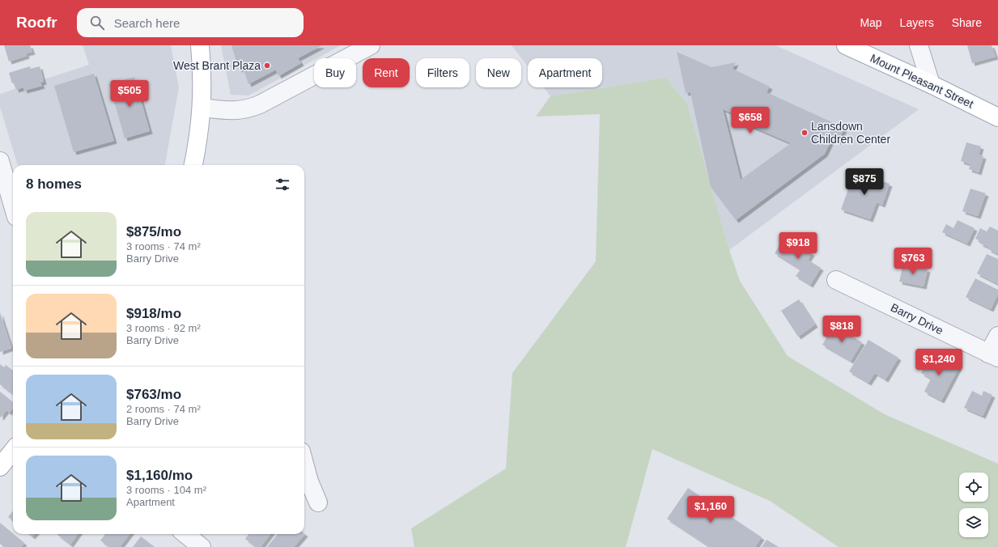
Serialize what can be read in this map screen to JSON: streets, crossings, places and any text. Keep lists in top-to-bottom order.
{
  "streets": {
    "main road": ["Mount Pleasant Street"],
    "street": ["Barry Drive"]
  },
  "places": ["West Brant Plaza", "Lansdown Children Center"],
  "page": {
    "header": "Roofr",
    "search": "Search here",
    "nav": ["Map", "Layers", "Share"],
    "chip": [
      "Buy",
      "Rent",
      "Filters",
      "New",
      "Apartment"
    ],
    "price": [
      "$505",
      "$658",
      "$875",
      "$918",
      "$763",
      "$818",
      "$1,240",
      "$1,160"
    ],
    "heading": "8 homes",
    "list": [
      {
        "name": "$875/mo",
        "note": "3 rooms · 74 m² · Barry Drive"
      },
      {
        "name": "$918/mo",
        "note": "3 rooms · 92 m² · Barry Drive"
      },
      {
        "name": "$763/mo",
        "note": "2 rooms · 74 m² · Barry Drive"
      },
      {
        "name": "$1,160/mo",
        "note": "3 rooms · 104 m² · Apartment"
      }
    ]
  }
}
